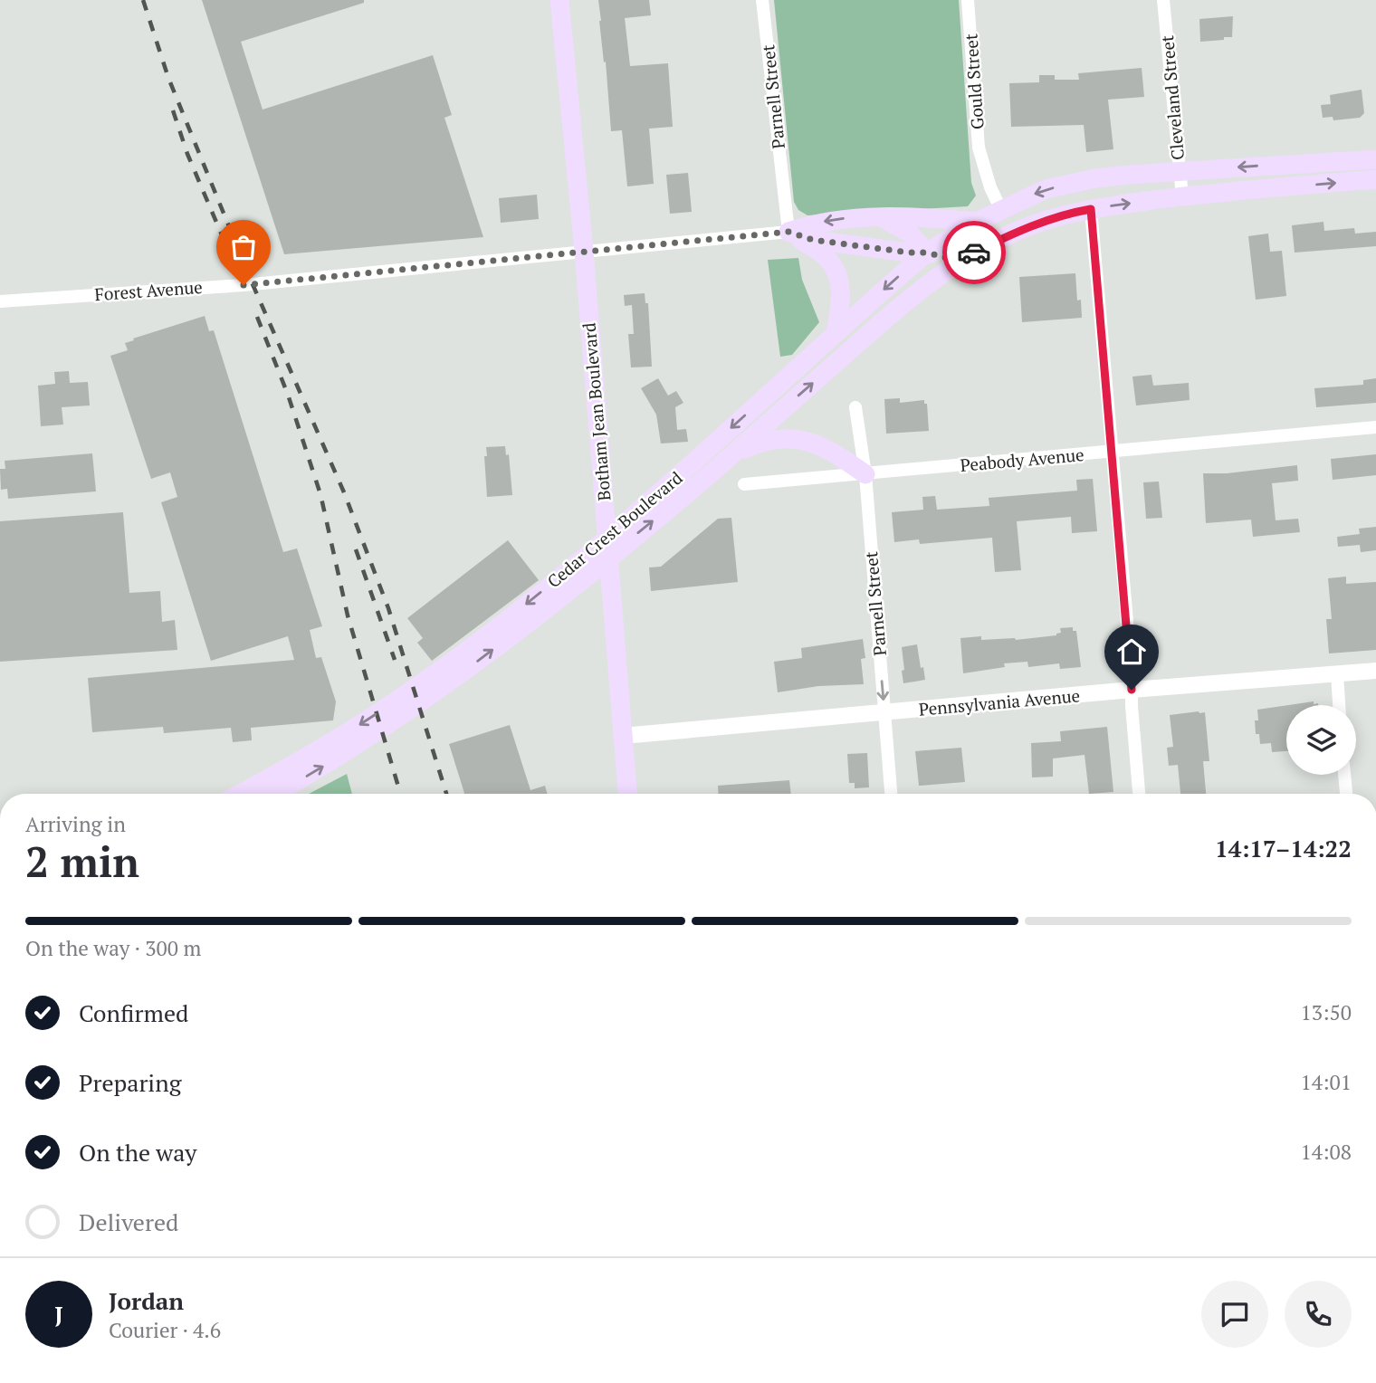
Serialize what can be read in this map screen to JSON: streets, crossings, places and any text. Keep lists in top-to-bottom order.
{
  "streets": {
    "main road": ["Botham Jean Boulevard", "Cedar Crest Boulevard"],
    "street": [
      "Gould Street",
      "Parnell Street",
      "Cleveland Street",
      "Forest Avenue",
      "Peabody Avenue",
      "Pennsylvania Avenue"
    ]
  },
  "crossings": [
    ["Gould Street", "Cedar Crest Boulevard"],
    ["Parnell Street", "Forest Avenue"],
    ["Parnell Street", "Peabody Avenue"],
    ["Parnell Street", "Pennsylvania Avenue"],
    ["Cleveland Street", "Cedar Crest Boulevard"],
    ["Forest Avenue", "Botham Jean Boulevard"],
    ["Botham Jean Boulevard", "Pennsylvania Avenue"]
  ],
  "one_way": ["Parnell Street"],
  "page": {
    "heading": ["2 min", "Arriving in", "14:17–14:22"],
    "panel": ["Jordan", "Courier · 4.6"],
    "bar": "On the way · 300 m",
    "list": [
      ["Confirmed", "13:50"],
      ["Preparing", "14:01"],
      ["On the way", "14:08"],
      "Delivered"
    ],
    "round": "J"
  }
}
